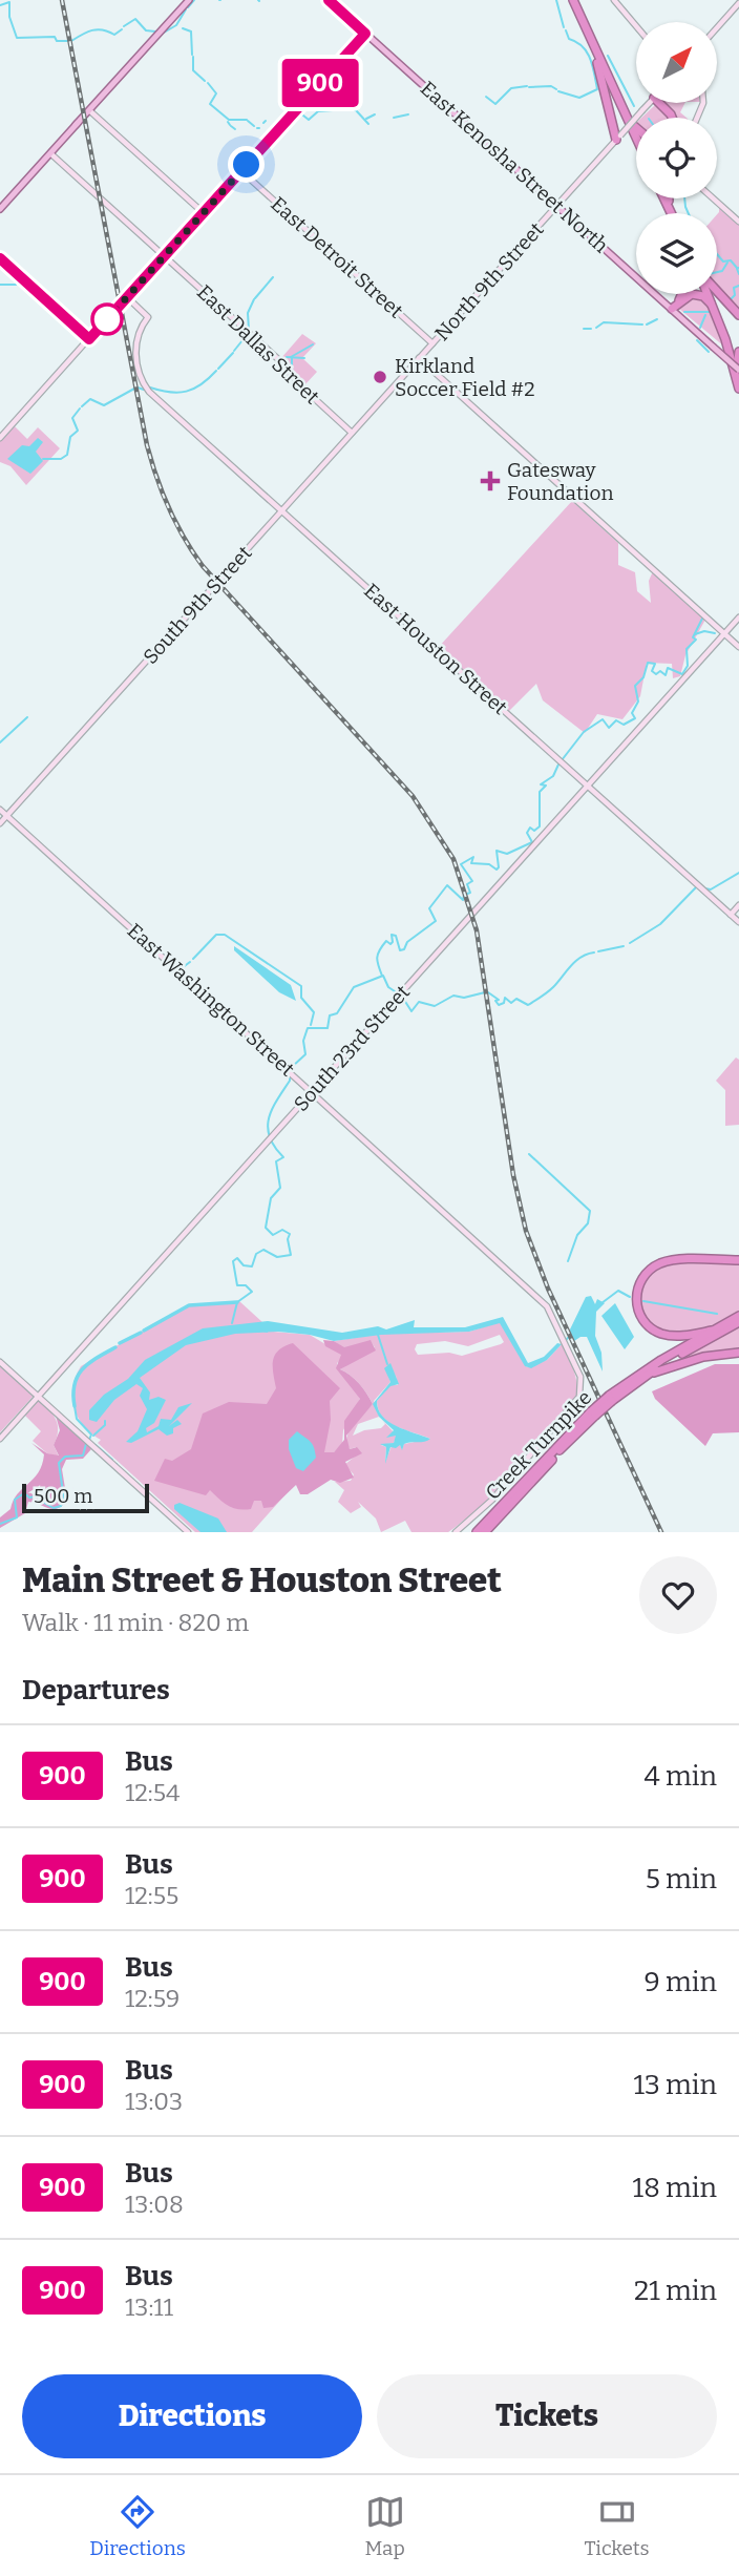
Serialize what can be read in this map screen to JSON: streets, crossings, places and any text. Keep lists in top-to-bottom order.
{
  "streets": {
    "highway": ["Creek Turnpike"],
    "main road": ["East Kenosha Street North"],
    "street": [
      "East Detroit Street",
      "North 9th Street",
      "East Dallas Street",
      "South 9th Street",
      "East Houston Street",
      "East Washington Street",
      "South 23rd Street"
    ]
  },
  "crossings": [
    ["East Kenosha Street North", "North 9th Street"],
    ["East Detroit Street", "North 9th Street"],
    ["North 9th Street", "South 9th Street"],
    ["East Dallas Street", "South 9th Street"],
    ["South 9th Street", "East Houston Street"],
    ["South 9th Street", "East Washington Street"],
    ["East Houston Street", "South 23rd Street"],
    ["East Washington Street", "South 23rd Street"]
  ],
  "places": {
    "other": ["Kirkland Soccer Field #2"],
    "health": ["Gatesway Foundation"]
  },
  "lines": ["bus line 900"],
  "scale_bar": "500 m",
  "north": "top right",
  "page": {
    "on_map": "900",
    "scale": "500 m",
    "heading": [
      ["Main Street & Houston Street", "Walk · 11 min · 820 m"],
      "Departures"
    ],
    "list": [
      {
        "mark": "900",
        "name": "Bus",
        "note": "12:54",
        "value": "4 min"
      },
      {
        "mark": "900",
        "name": "Bus",
        "note": "12:55",
        "value": "5 min"
      },
      {
        "mark": "900",
        "name": "Bus",
        "note": "12:59",
        "value": "9 min"
      },
      {
        "mark": "900",
        "name": "Bus",
        "note": "13:03",
        "value": "13 min"
      },
      {
        "mark": "900",
        "name": "Bus",
        "note": "13:08",
        "value": "18 min"
      },
      {
        "mark": "900",
        "name": "Bus",
        "note": "13:11",
        "value": "21 min"
      }
    ],
    "buttons": ["Directions", "Tickets"],
    "tabs": ["Directions", "Map", "Tickets"]
  }
}
